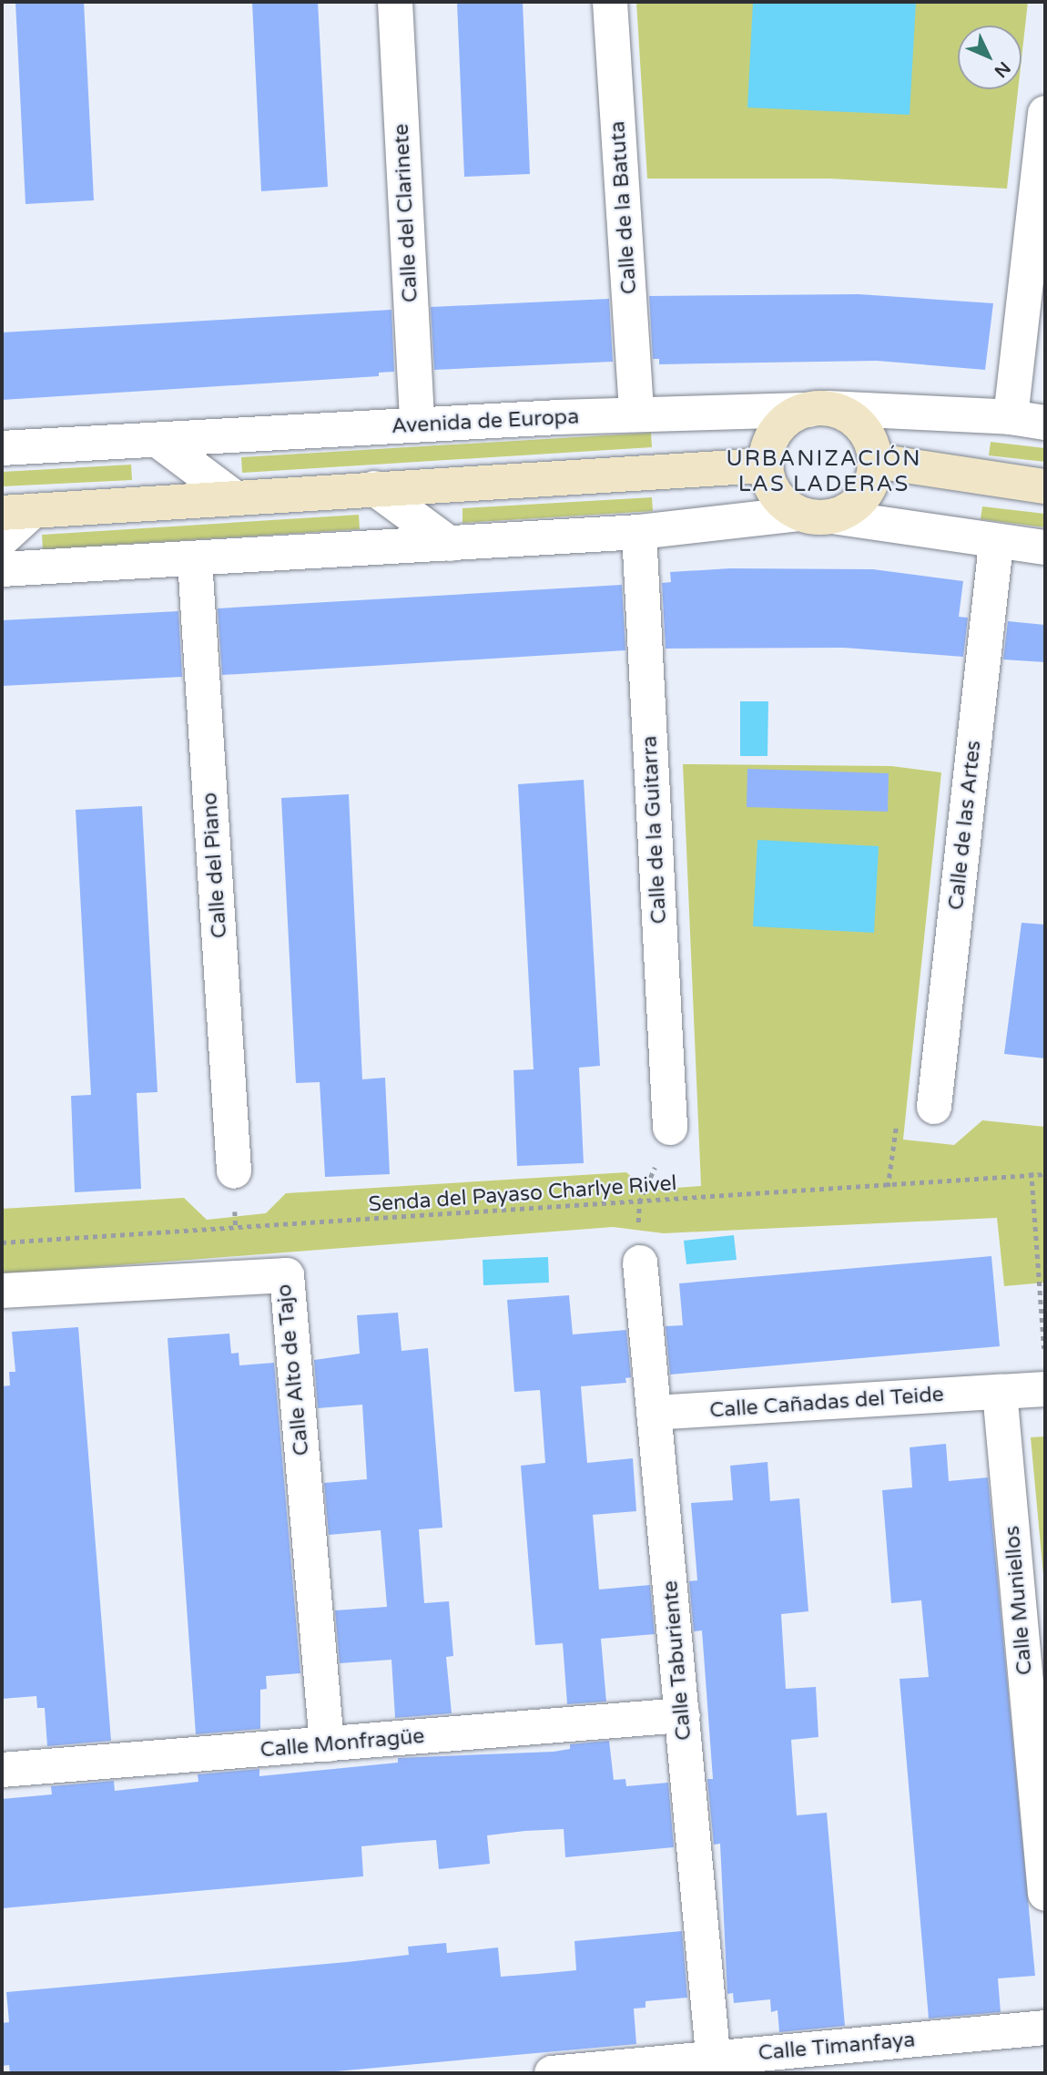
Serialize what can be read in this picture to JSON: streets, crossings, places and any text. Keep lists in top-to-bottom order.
{
  "streets": {
    "street": [
      "Calle de la Batuta",
      "Calle del Clarinete",
      "Avenida de Europa",
      "Calle de las Artes",
      "Calle de la Guitarra",
      "Calle del Piano",
      "Calle Alto de Tajo",
      "Calle Cañadas del Teide",
      "Calle Muniellos",
      "Calle Taburiente",
      "Calle Monfragüe",
      "Calle Timanfaya"
    ],
    "path": ["Senda del Payaso Charlye Rivel"]
  },
  "crossings": [
    ["Calle de la Batuta", "Avenida de Europa"],
    ["Calle del Clarinete", "Avenida de Europa"],
    ["Calle Alto de Tajo", "Calle Monfragüe"],
    ["Calle Cañadas del Teide", "Calle Muniellos"],
    ["Calle Cañadas del Teide", "Calle Taburiente"],
    ["Calle Taburiente", "Calle Monfragüe"],
    ["Calle Taburiente", "Calle Timanfaya"]
  ],
  "districts": ["URBANIZACIÓN LAS LADERAS"],
  "north": "bottom right"
}
